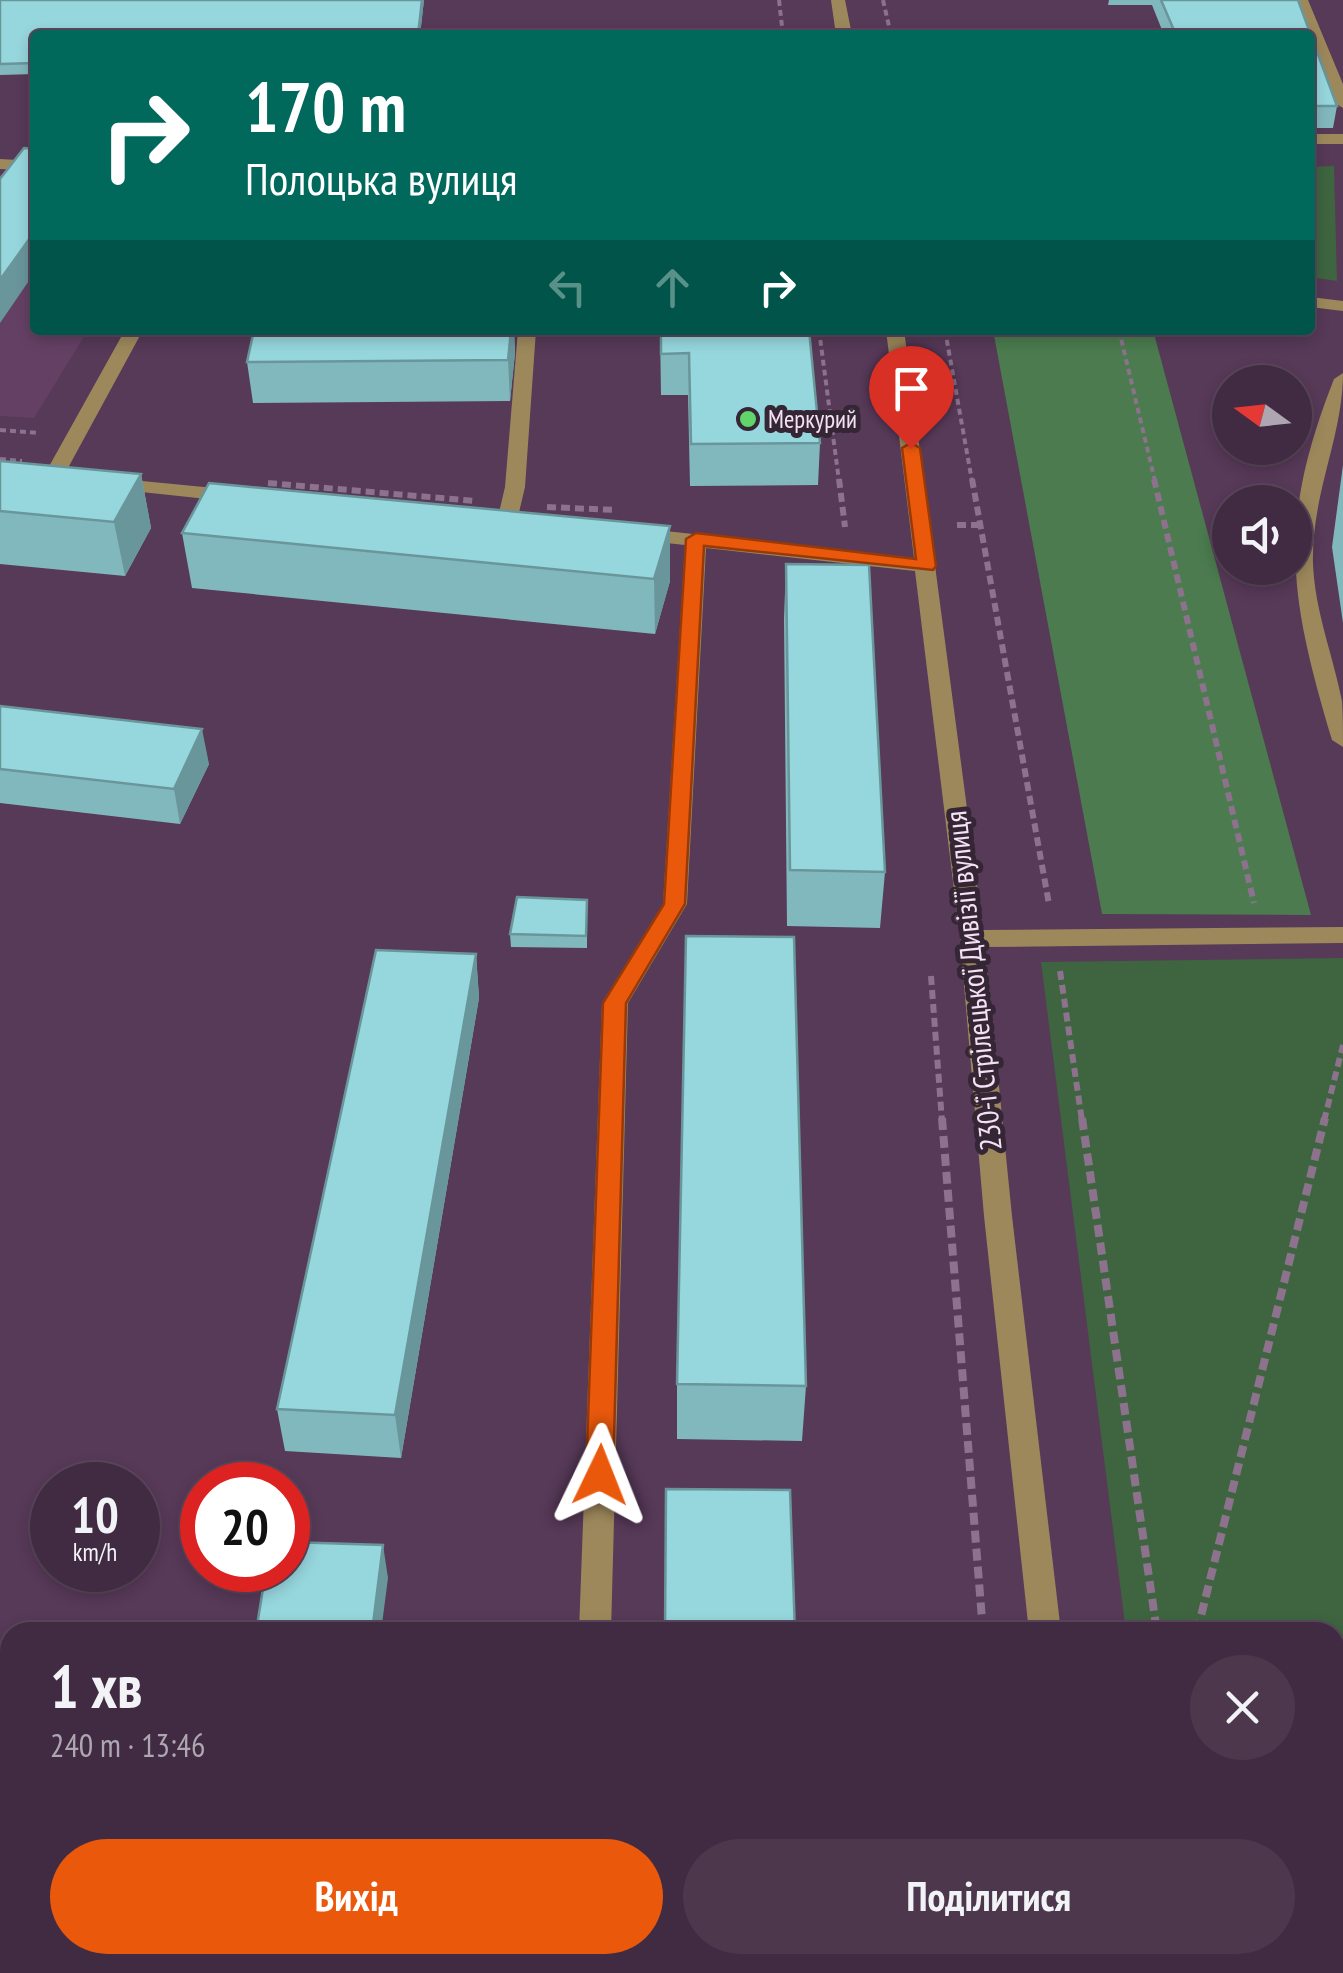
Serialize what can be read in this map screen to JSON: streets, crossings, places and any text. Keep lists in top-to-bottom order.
{
  "streets": {
    "street": ["230-ї Стрілецької Дивізії вулиця"]
  },
  "places": ["Меркурий"],
  "north": "left",
  "page": {
    "turn": ["170 m", "Полоцька вулиця"],
    "speed": "10 km/h",
    "limit": "20",
    "heading": ["1 хв", "240 m · 13:46"],
    "buttons": ["Вихід", "Поділитися"]
  }
}
